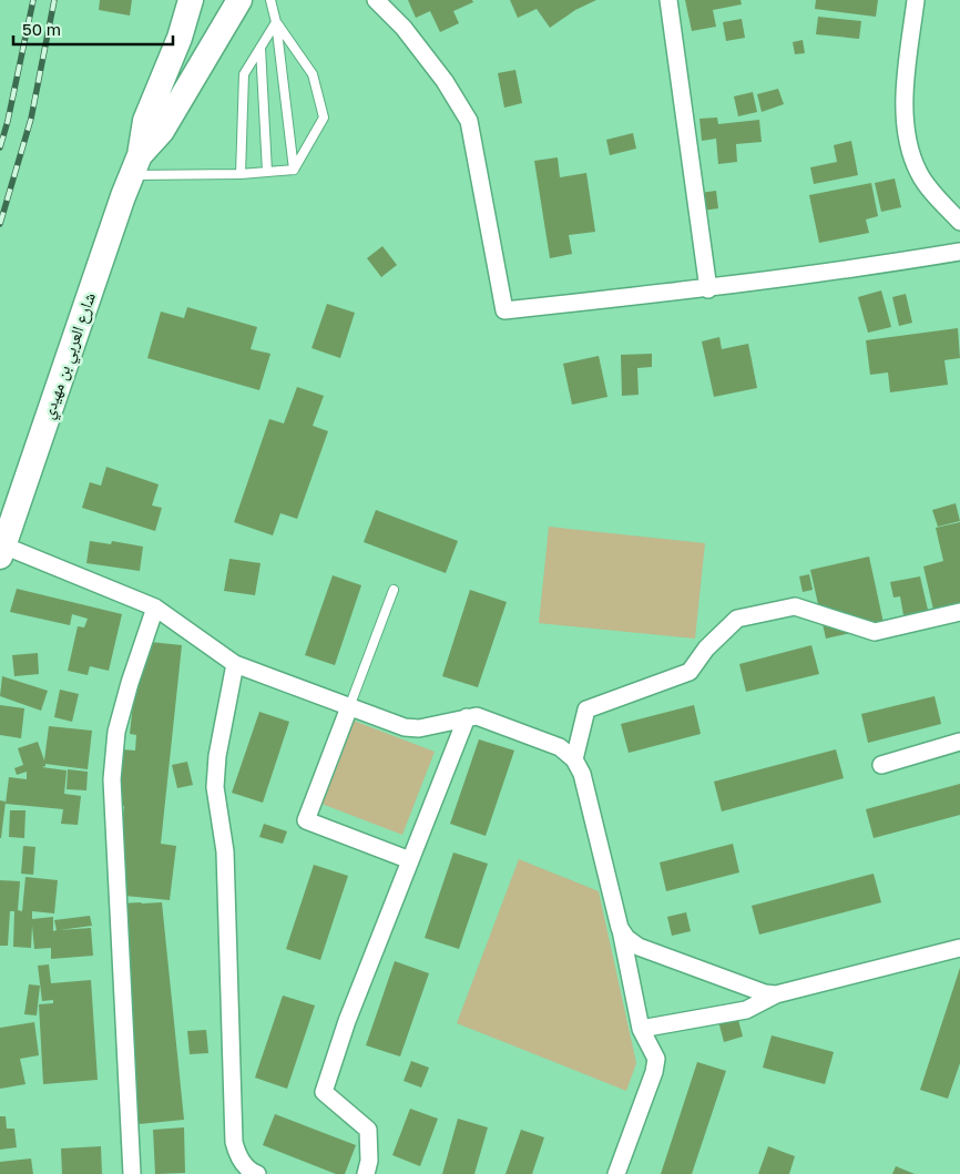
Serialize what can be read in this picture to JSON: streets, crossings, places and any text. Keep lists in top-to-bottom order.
{
  "streets": {
    "main road": ["ﺷﺍﺭﻉ ﺍﻟﻌﺮﺑﻲ ﺑﻦ ﻣﻬﻴﺩﻱ"]
  },
  "scale_bar": "50 m"
}
